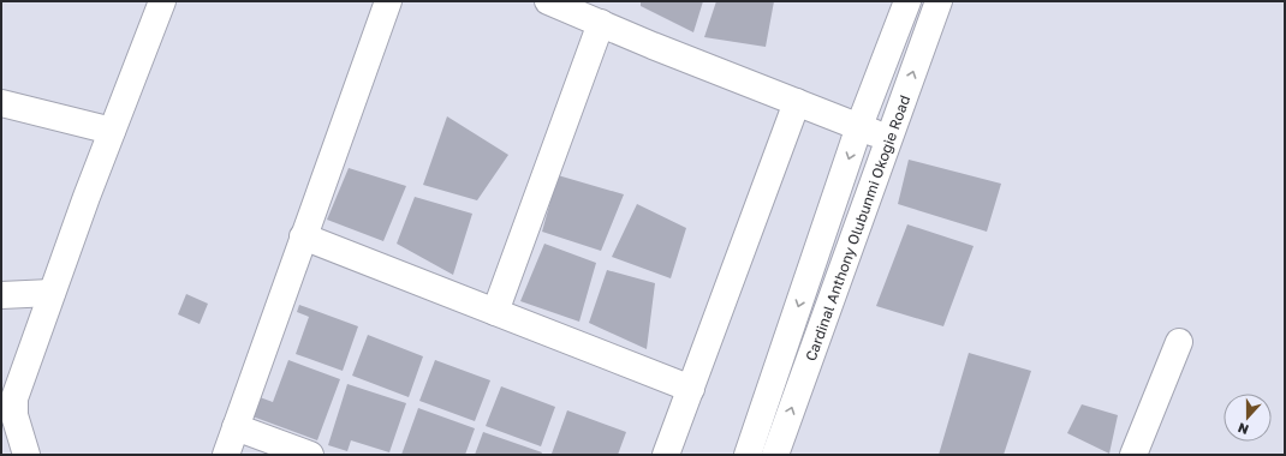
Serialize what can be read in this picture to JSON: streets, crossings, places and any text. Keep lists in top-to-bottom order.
{
  "streets": {
    "street": ["Cardinal Anthony Olubunmi Okogie Road"]
  },
  "north": "bottom"
}
